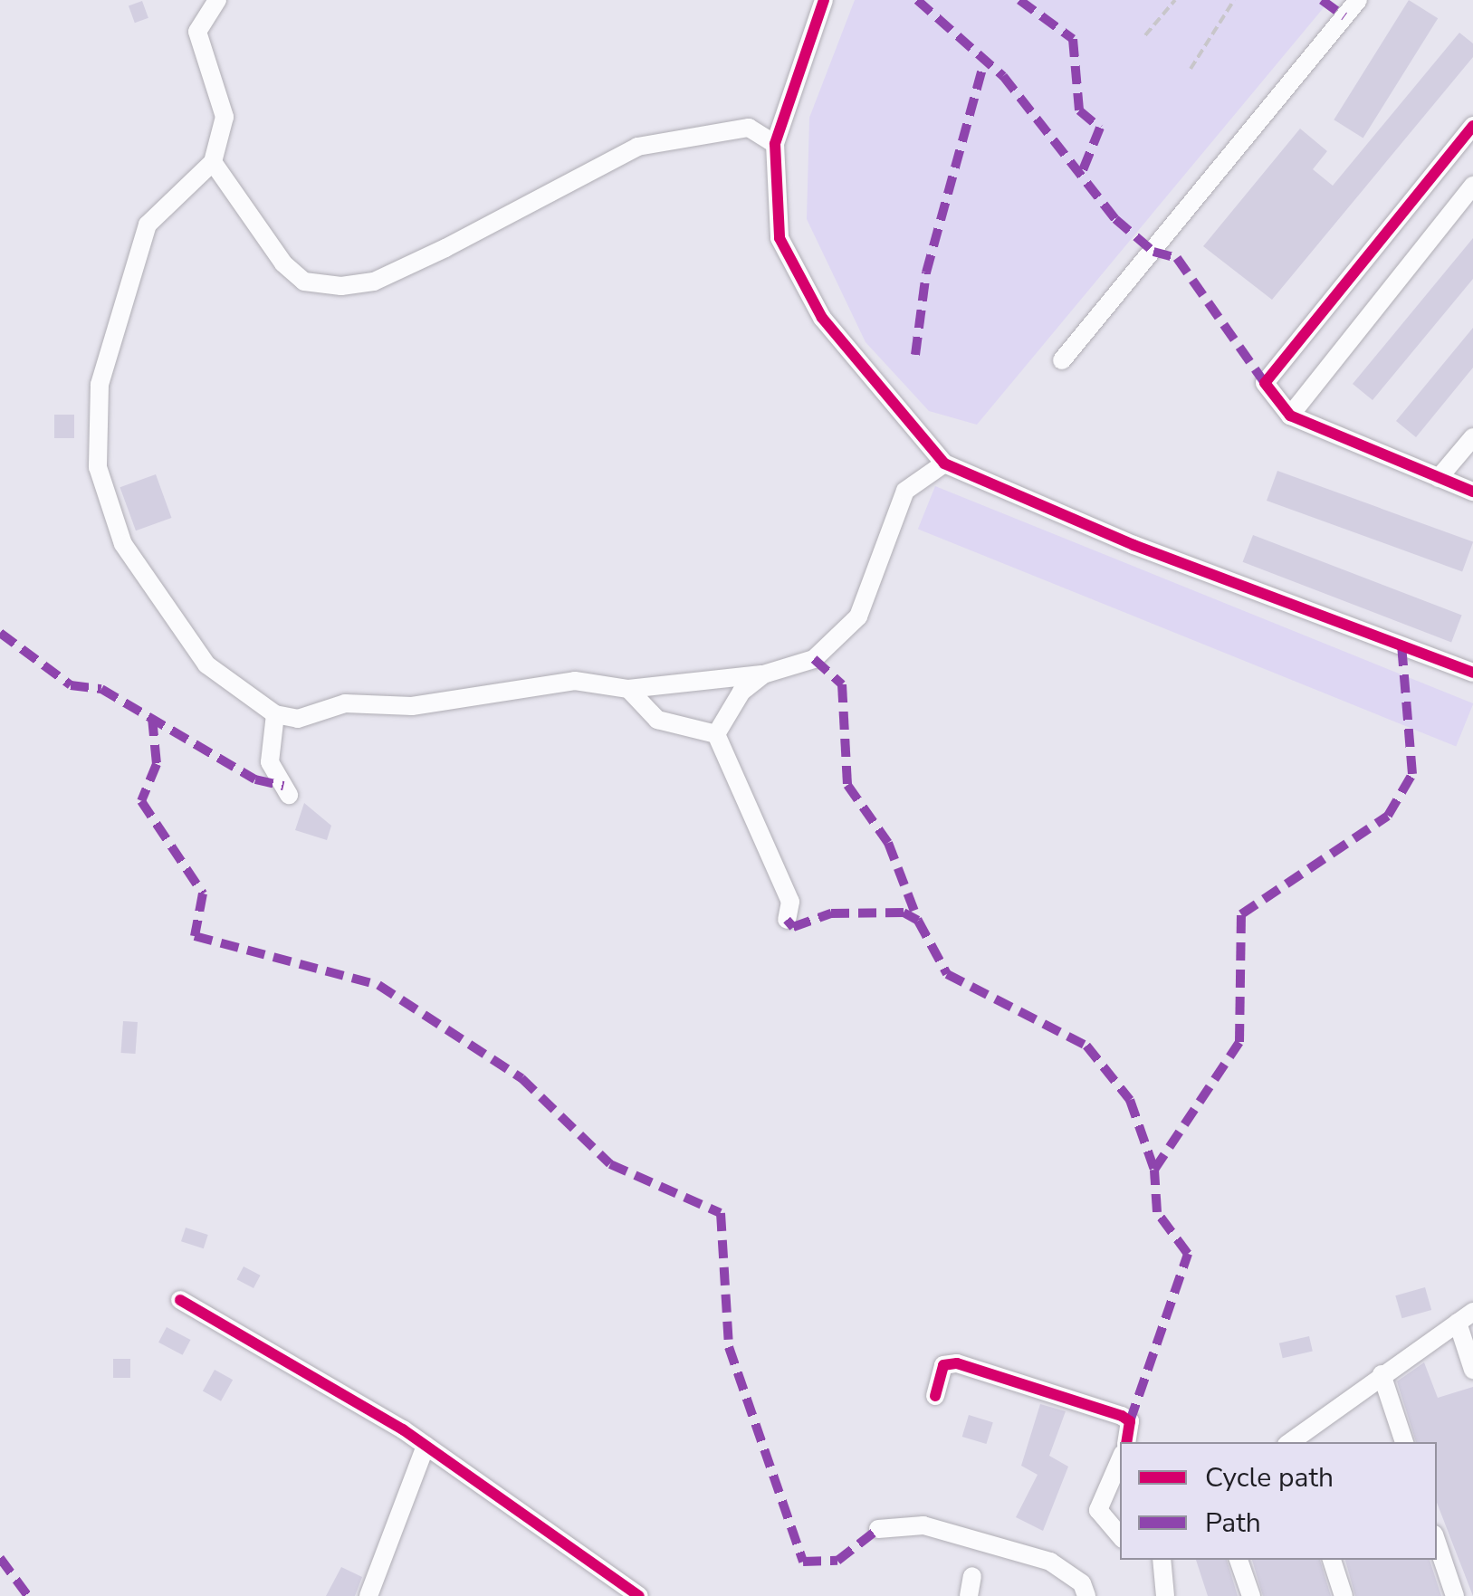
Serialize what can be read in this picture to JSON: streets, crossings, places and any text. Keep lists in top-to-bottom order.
{
  "legend": ["Cycle path", "Path"]
}
